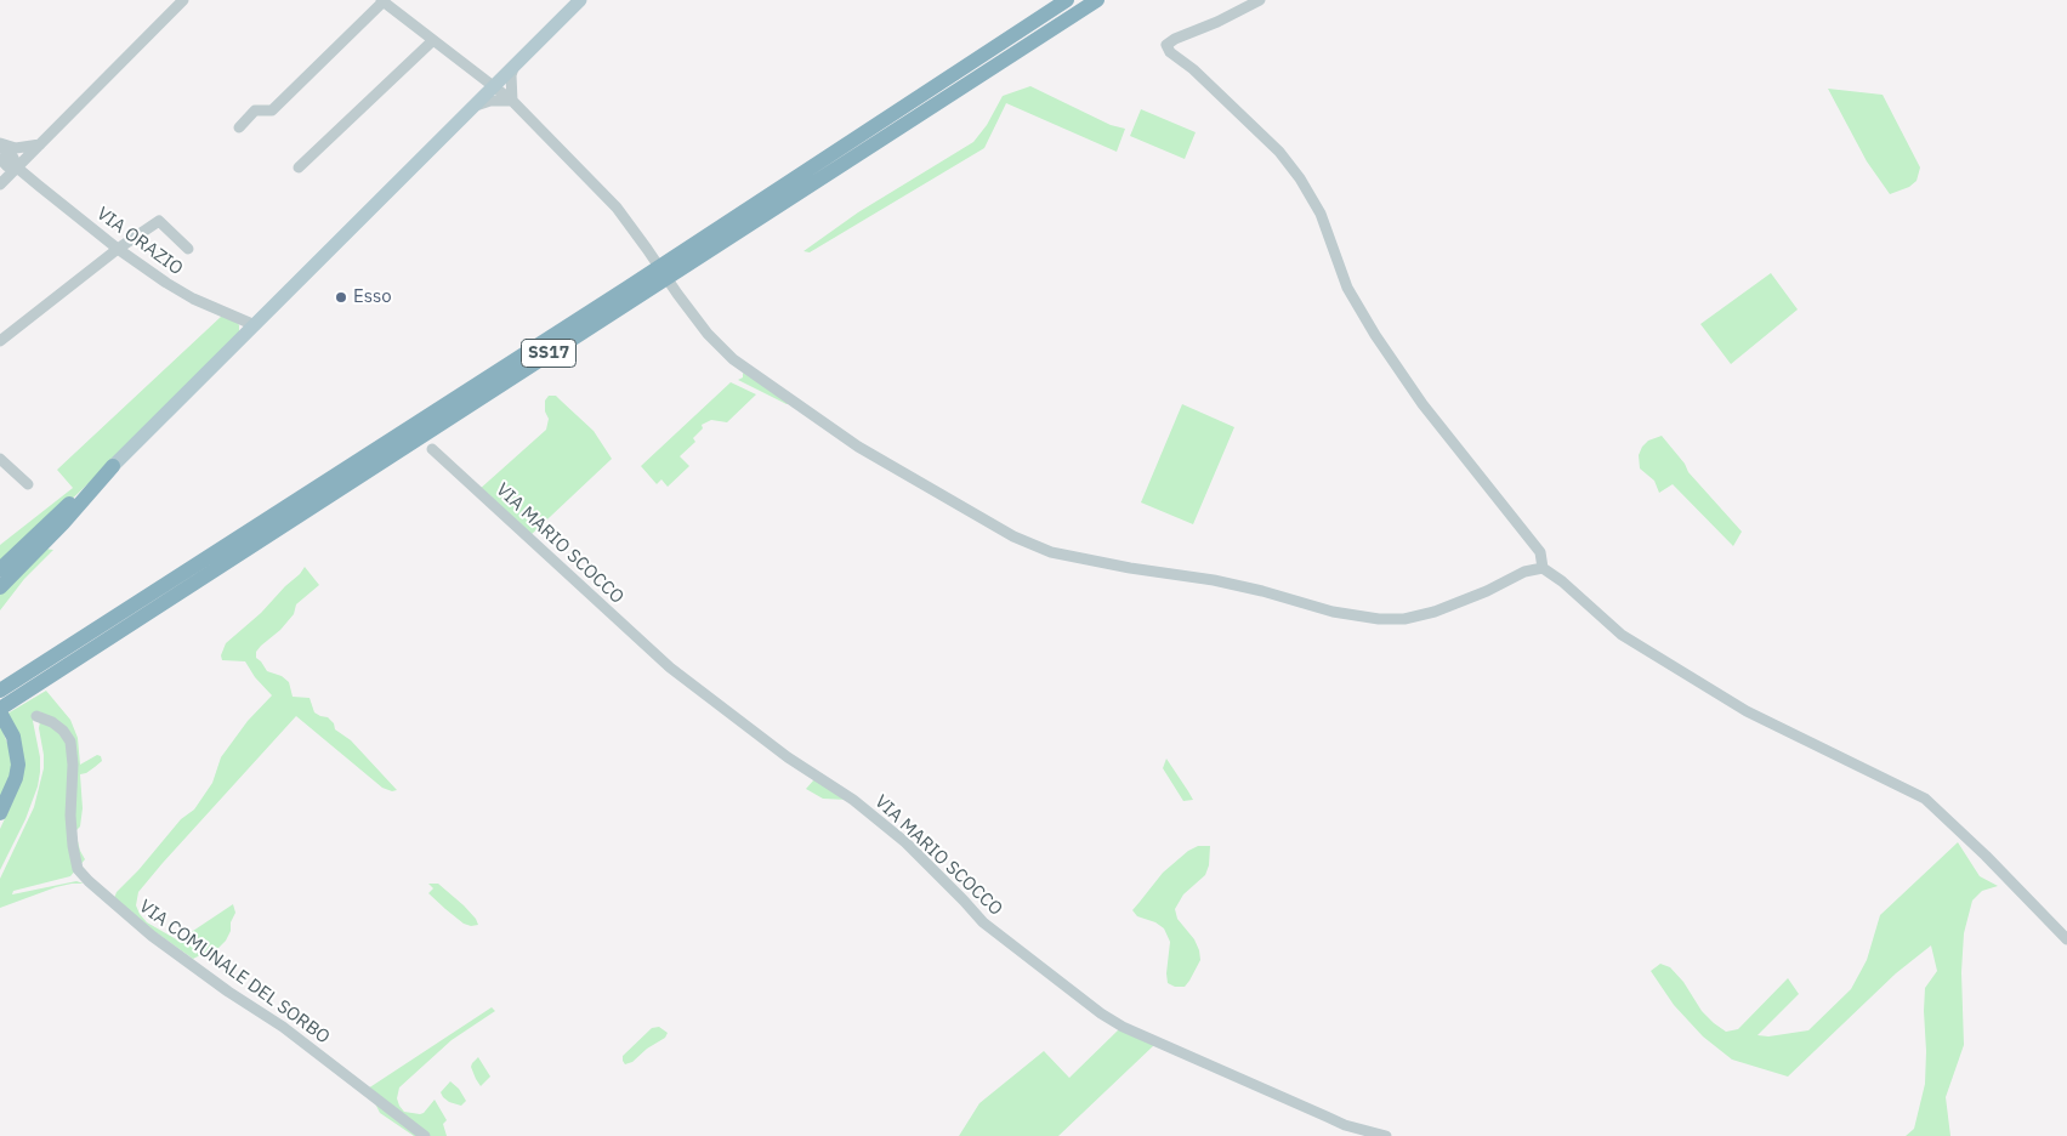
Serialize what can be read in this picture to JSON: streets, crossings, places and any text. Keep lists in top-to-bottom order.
{
  "streets": {
    "highway": ["SS17"],
    "street": ["VIA ORAZIO", "VIA MARIO SCOCCO", "VIA COMUNALE DEL SORBO"]
  },
  "places": ["Esso"]
}
